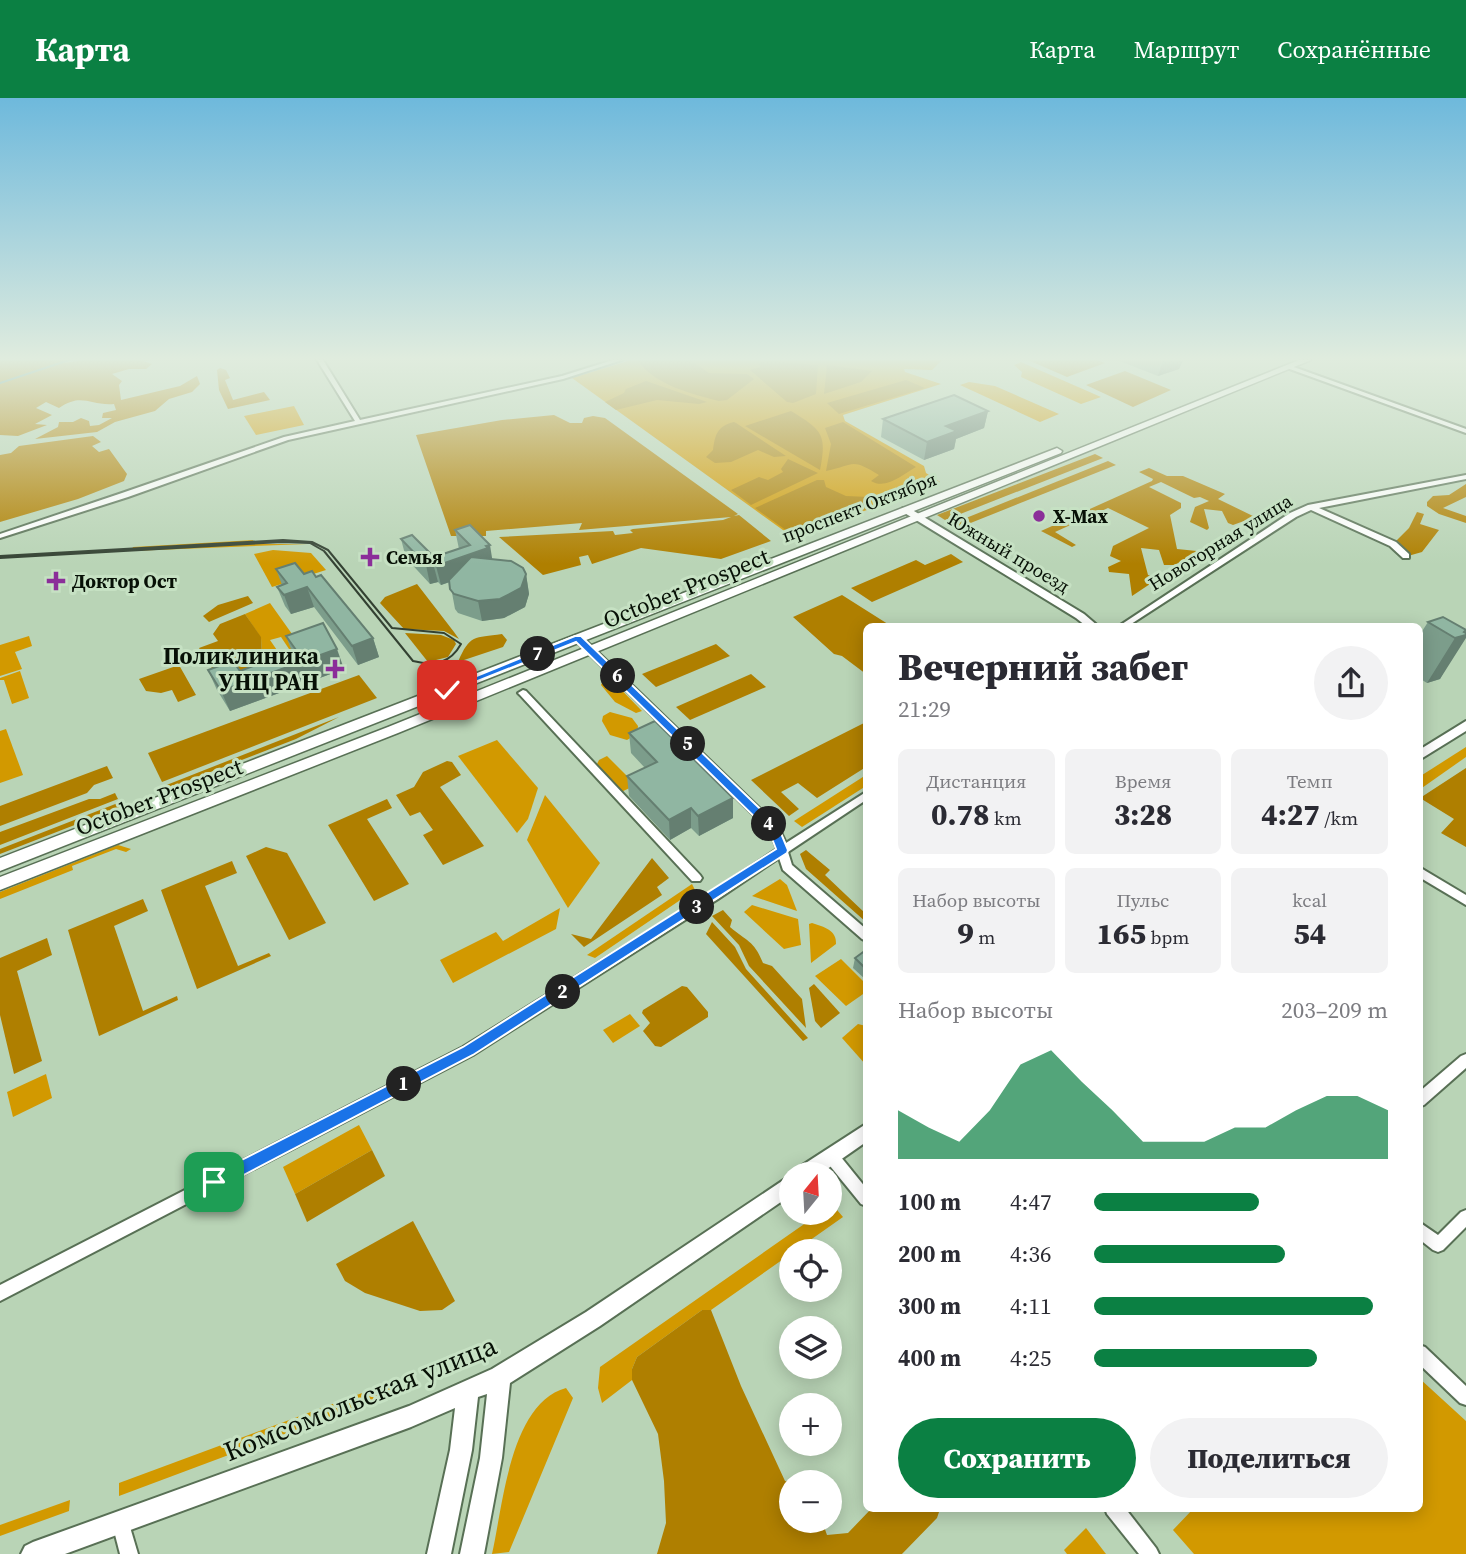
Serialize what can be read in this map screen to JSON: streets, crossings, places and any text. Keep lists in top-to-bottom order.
{
  "streets": {
    "main road": [
      "проспект Октября",
      "Южный проезд",
      "October Prospect",
      "Комсомольская улица"
    ],
    "street": ["Новогорная улица"]
  },
  "crossings": [
    ["проспект Октября", "Южный проезд"],
    ["проспект Октября", "October Prospect"],
    ["Южный проезд", "October Prospect"]
  ],
  "places": {
    "other": ["X-Max"],
    "health": ["Семья", "Доктор Ост", "Поликлиника УНЦ РАН"]
  },
  "north": "top",
  "page": {
    "header": "Карта",
    "nav": ["Карта", "Маршрут", "Сохранённые"],
    "heading": ["Вечерний забег", "21:29"],
    "pins": [
      "7",
      "6",
      "5",
      "4",
      "3",
      "2",
      "1"
    ],
    "stats": [
      ["Дистанция", "0.78 km"],
      ["Время", "3:28"],
      ["Темп", "4:27 /km"],
      ["Набор высоты", "9 m"],
      ["Пульс", "165 bpm"],
      ["kcal", "54"]
    ],
    "chart": ["Набор высоты", "203–209 m"],
    "map_buttons": ["+", "−"],
    "list": [
      {
        "name": "100 m",
        "note": "4:47"
      },
      {
        "name": "200 m",
        "note": "4:36"
      },
      {
        "name": "300 m",
        "note": "4:11"
      },
      {
        "name": "400 m",
        "note": "4:25"
      }
    ],
    "buttons": ["Сохранить", "Поделиться"]
  }
}
